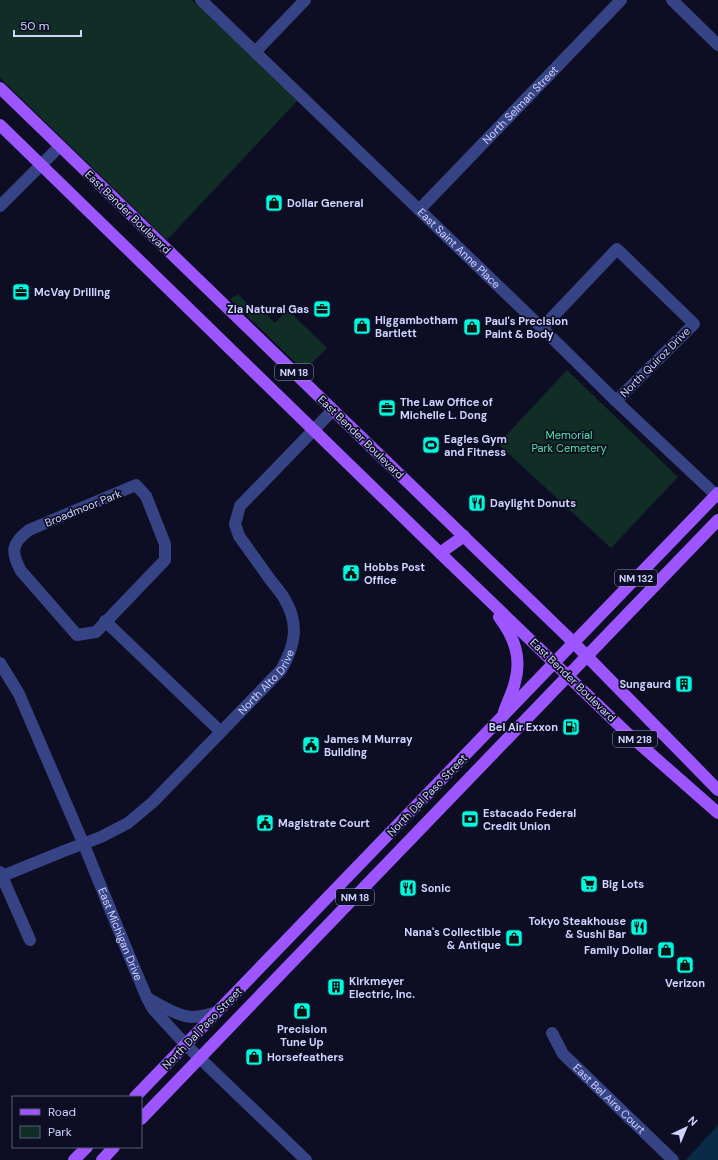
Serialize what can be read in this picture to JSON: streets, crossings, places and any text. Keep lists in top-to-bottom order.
{
  "streets": {
    "main road": [
      "East Bender Boulevard",
      "NM 18",
      "NM 132",
      "NM 218",
      "North Dal Paso Street"
    ],
    "street": [
      "North Selman Street",
      "East Saint Anne Place",
      "North Quiroz Drive",
      "Broadmoor Park",
      "North Alto Drive",
      "East Michigan Drive",
      "East Bel Aire Court"
    ]
  },
  "crossings": [
    ["North Selman Street", "East Saint Anne Place"],
    ["East Bender Boulevard", "North Alto Drive"],
    ["East Bender Boulevard", "North Dal Paso Street"],
    ["East Saint Anne Place", "North Quiroz Drive"],
    ["East Saint Anne Place", "North Dal Paso Street"],
    ["North Alto Drive", "East Michigan Drive"],
    ["North Dal Paso Street", "East Michigan Drive"]
  ],
  "parks": ["Memorial Park Cemetery"],
  "places": {
    "shop": [
      "Dollar General",
      "Higgambotham Bartlett",
      "Paul's Precision Paint & Body",
      "Nana's Collectible & Antique",
      "Family Dollar",
      "Verizon",
      "Precision Tune Up",
      "Horsefeathers"
    ],
    "office": ["McVay Drilling", "Zia Natural Gas", "The Law Office of Michelle L. Dong"],
    "sports": ["Eagles Gym and Fitness"],
    "restaurant": ["Daylight Donuts", "Sonic", "Tokyo Steakhouse & Sushi Bar"],
    "public building": ["Hobbs Post Office", "James M Murray Building", "Magistrate Court"],
    "building": ["Sungaurd", "Kirkmeyer Electric, Inc."],
    "fuel station": ["Bel Air Exxon"],
    "bank": ["Estacado Federal Credit Union"],
    "supermarket": ["Big Lots"]
  },
  "legend": ["Road", "Park"],
  "scale_bar": "50 m",
  "north": "top right"
}
